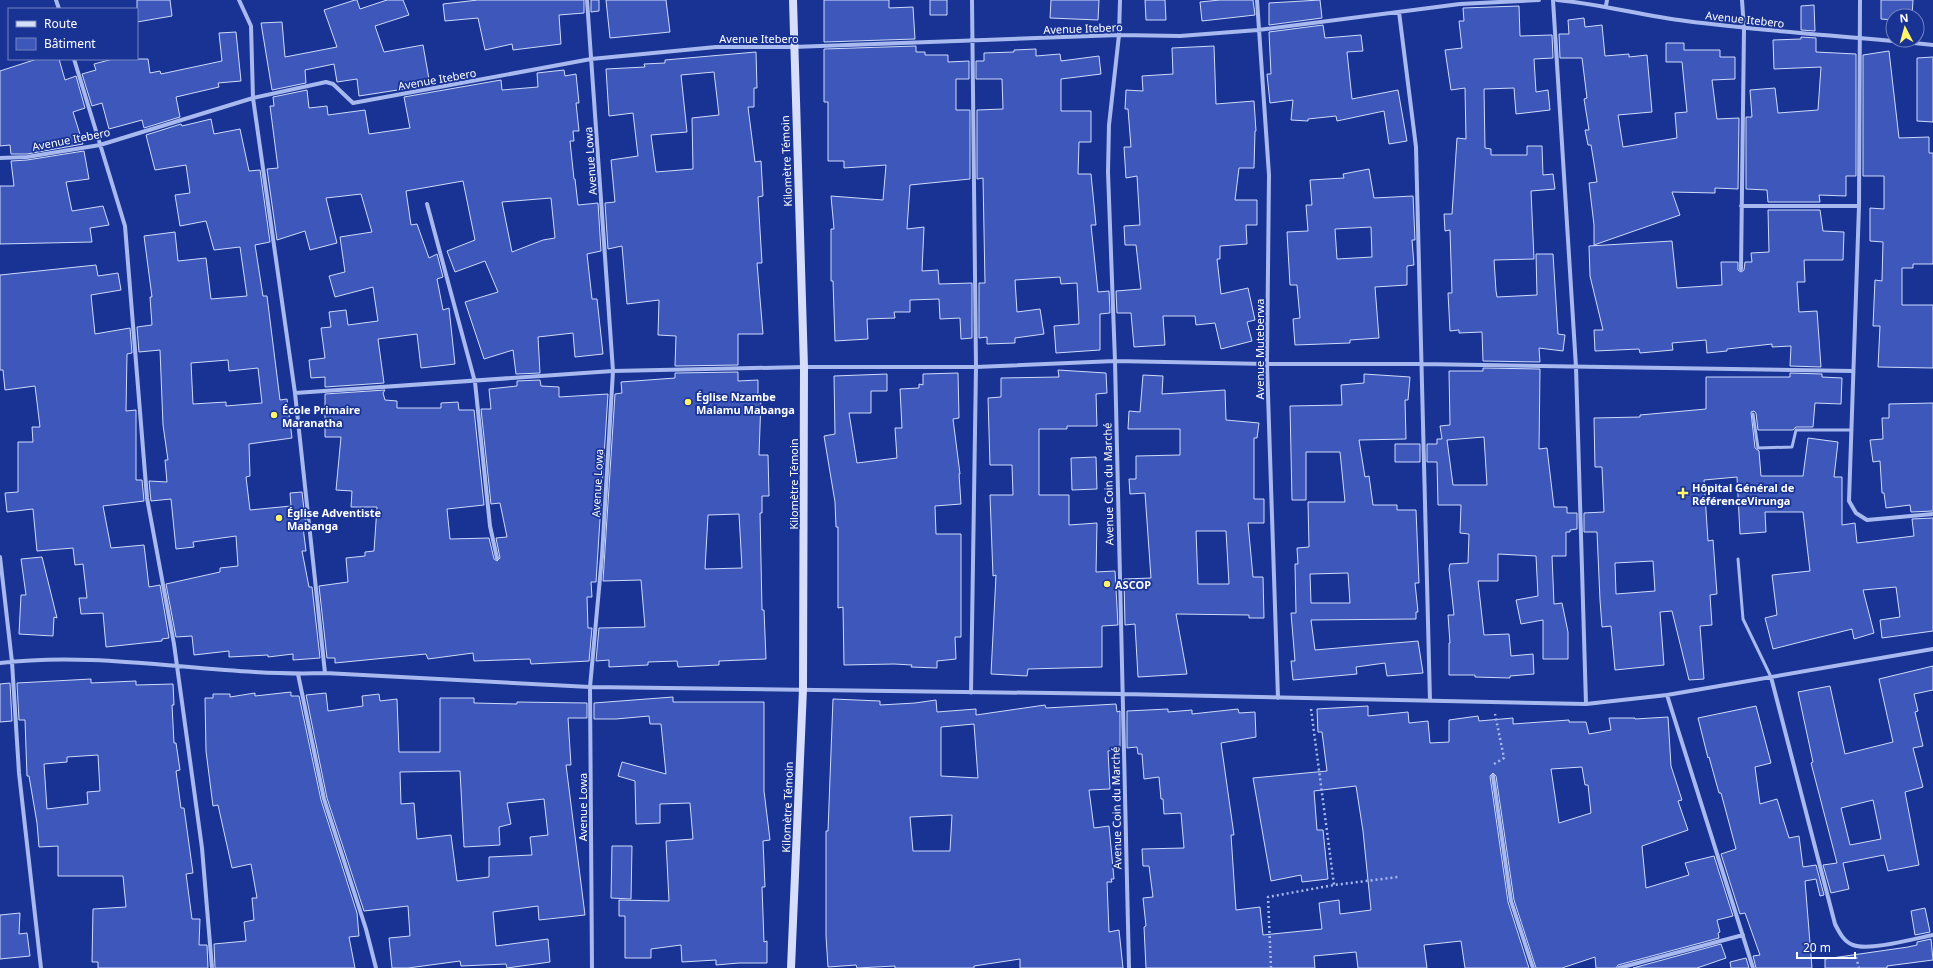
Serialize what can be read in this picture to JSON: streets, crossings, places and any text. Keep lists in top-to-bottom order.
{
  "streets": {
    "main road": ["Kilomètre Témoin"],
    "street": [
      "Avenue Itebero",
      "Avenue Lowa",
      "Avenue Muteberwa",
      "Avenue Coin du Marché"
    ]
  },
  "crossings": [
    ["Avenue Itebero", "Avenue Lowa"],
    ["Avenue Itebero", "Kilomètre Témoin"],
    ["Avenue Itebero", "Avenue Muteberwa"],
    ["Avenue Itebero", "Avenue Coin du Marché"]
  ],
  "places": {
    "other": [
      "Église Nzambe Malamu Mabanga",
      "École Primaire Maranatha",
      "Église Adventiste Mabanga",
      "ASCOP"
    ],
    "health": ["Hôpital Général de RéférenceVirunga"]
  },
  "legend": ["Route", "Bâtiment"],
  "scale_bar": "20 m",
  "north": "top"
}
